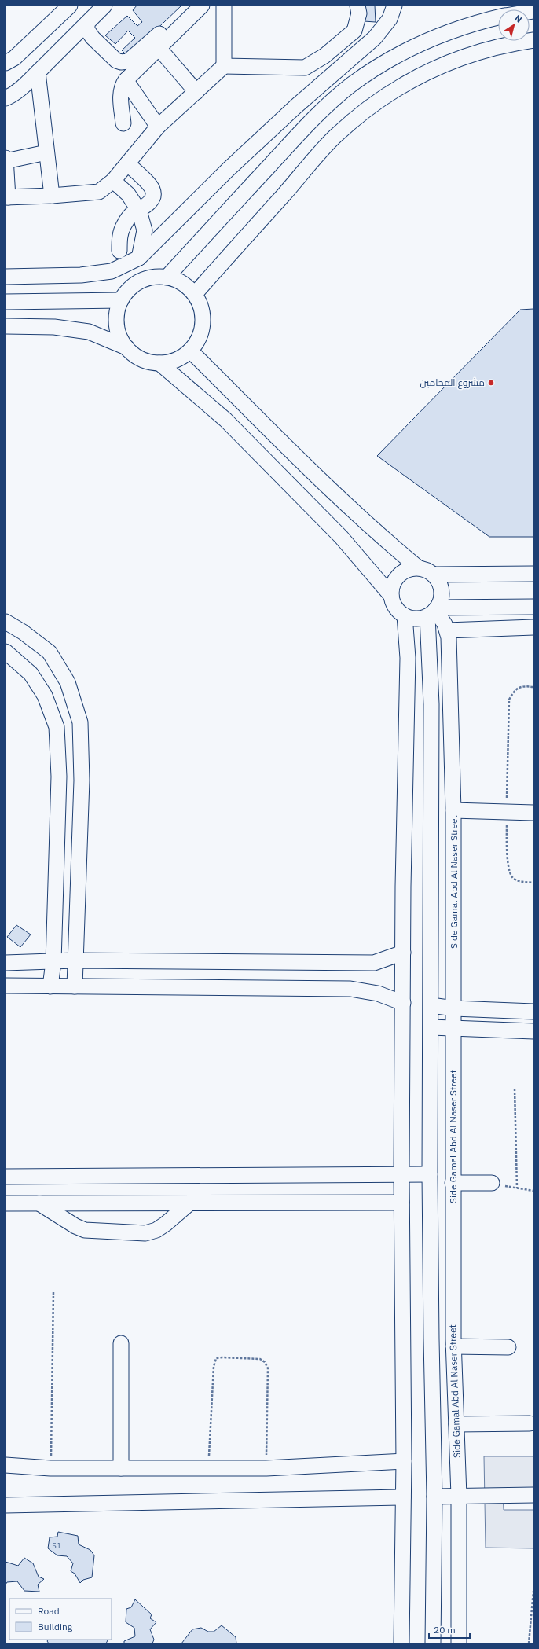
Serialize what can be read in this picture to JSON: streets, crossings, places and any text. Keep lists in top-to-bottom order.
{
  "streets": {
    "street": ["Side Gamal Abd Al Naser Street"]
  },
  "places": ["مشروع المحامين"],
  "house_numbers": ["51"],
  "legend": ["Road", "Building"],
  "scale_bar": "20 m",
  "north": "top right"
}
